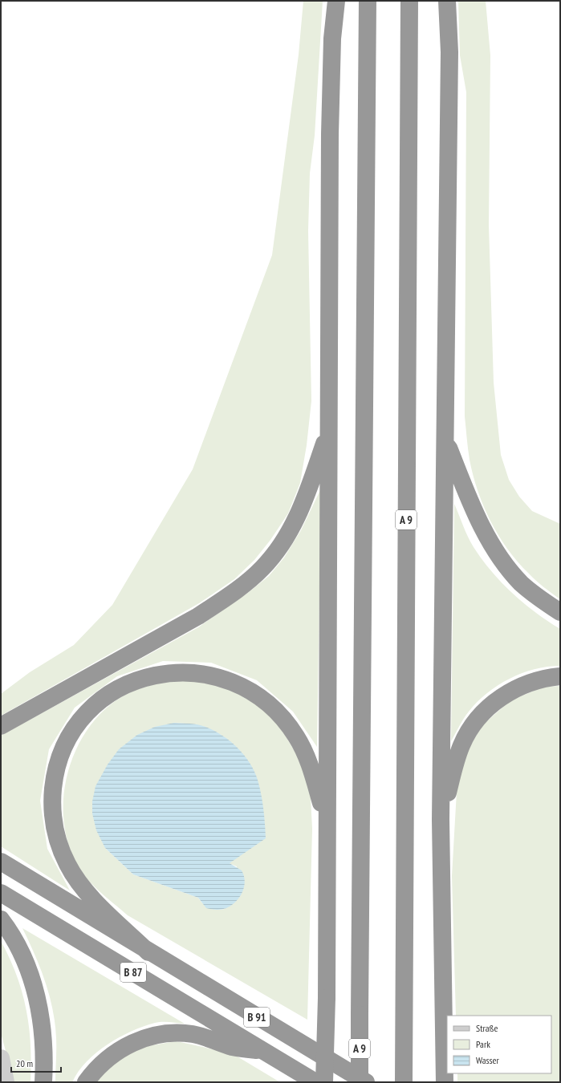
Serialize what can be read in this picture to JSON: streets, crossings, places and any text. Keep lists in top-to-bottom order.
{
  "streets": {
    "highway": ["A 9", "B 87", "B 91"]
  },
  "legend": ["Straße", "Park", "Wasser"],
  "scale_bar": "20 m"
}
